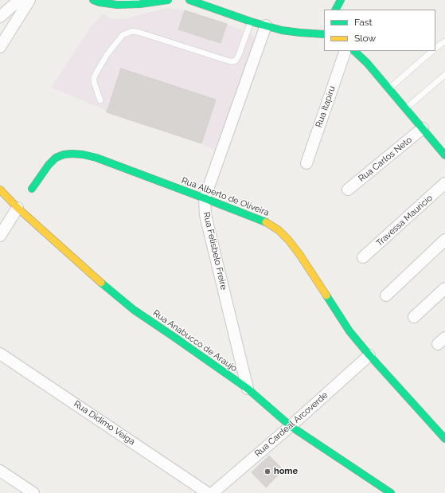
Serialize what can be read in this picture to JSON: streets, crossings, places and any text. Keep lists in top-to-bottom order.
{
  "streets": {
    "street": [
      "Rua Itapiru",
      "Rua Carlos Neto",
      "Rua Alberto de Oliveira",
      "Travessa Mauricio",
      "Rua Felisbelo Freire",
      "Rua Anabucco de Araujo",
      "Rua Didimo Veiga",
      "Rua Cardeal Arcoverde"
    ]
  },
  "crossings": [
    ["Rua Alberto de Oliveira", "Rua Felisbelo Freire"],
    ["Rua Alberto de Oliveira", "Rua Cardeal Arcoverde"],
    ["Rua Felisbelo Freire", "Rua Anabucco de Araujo"],
    ["Rua Anabucco de Araujo", "Rua Cardeal Arcoverde"]
  ],
  "places": ["home"],
  "legend": ["Fast", "Slow"]
}
